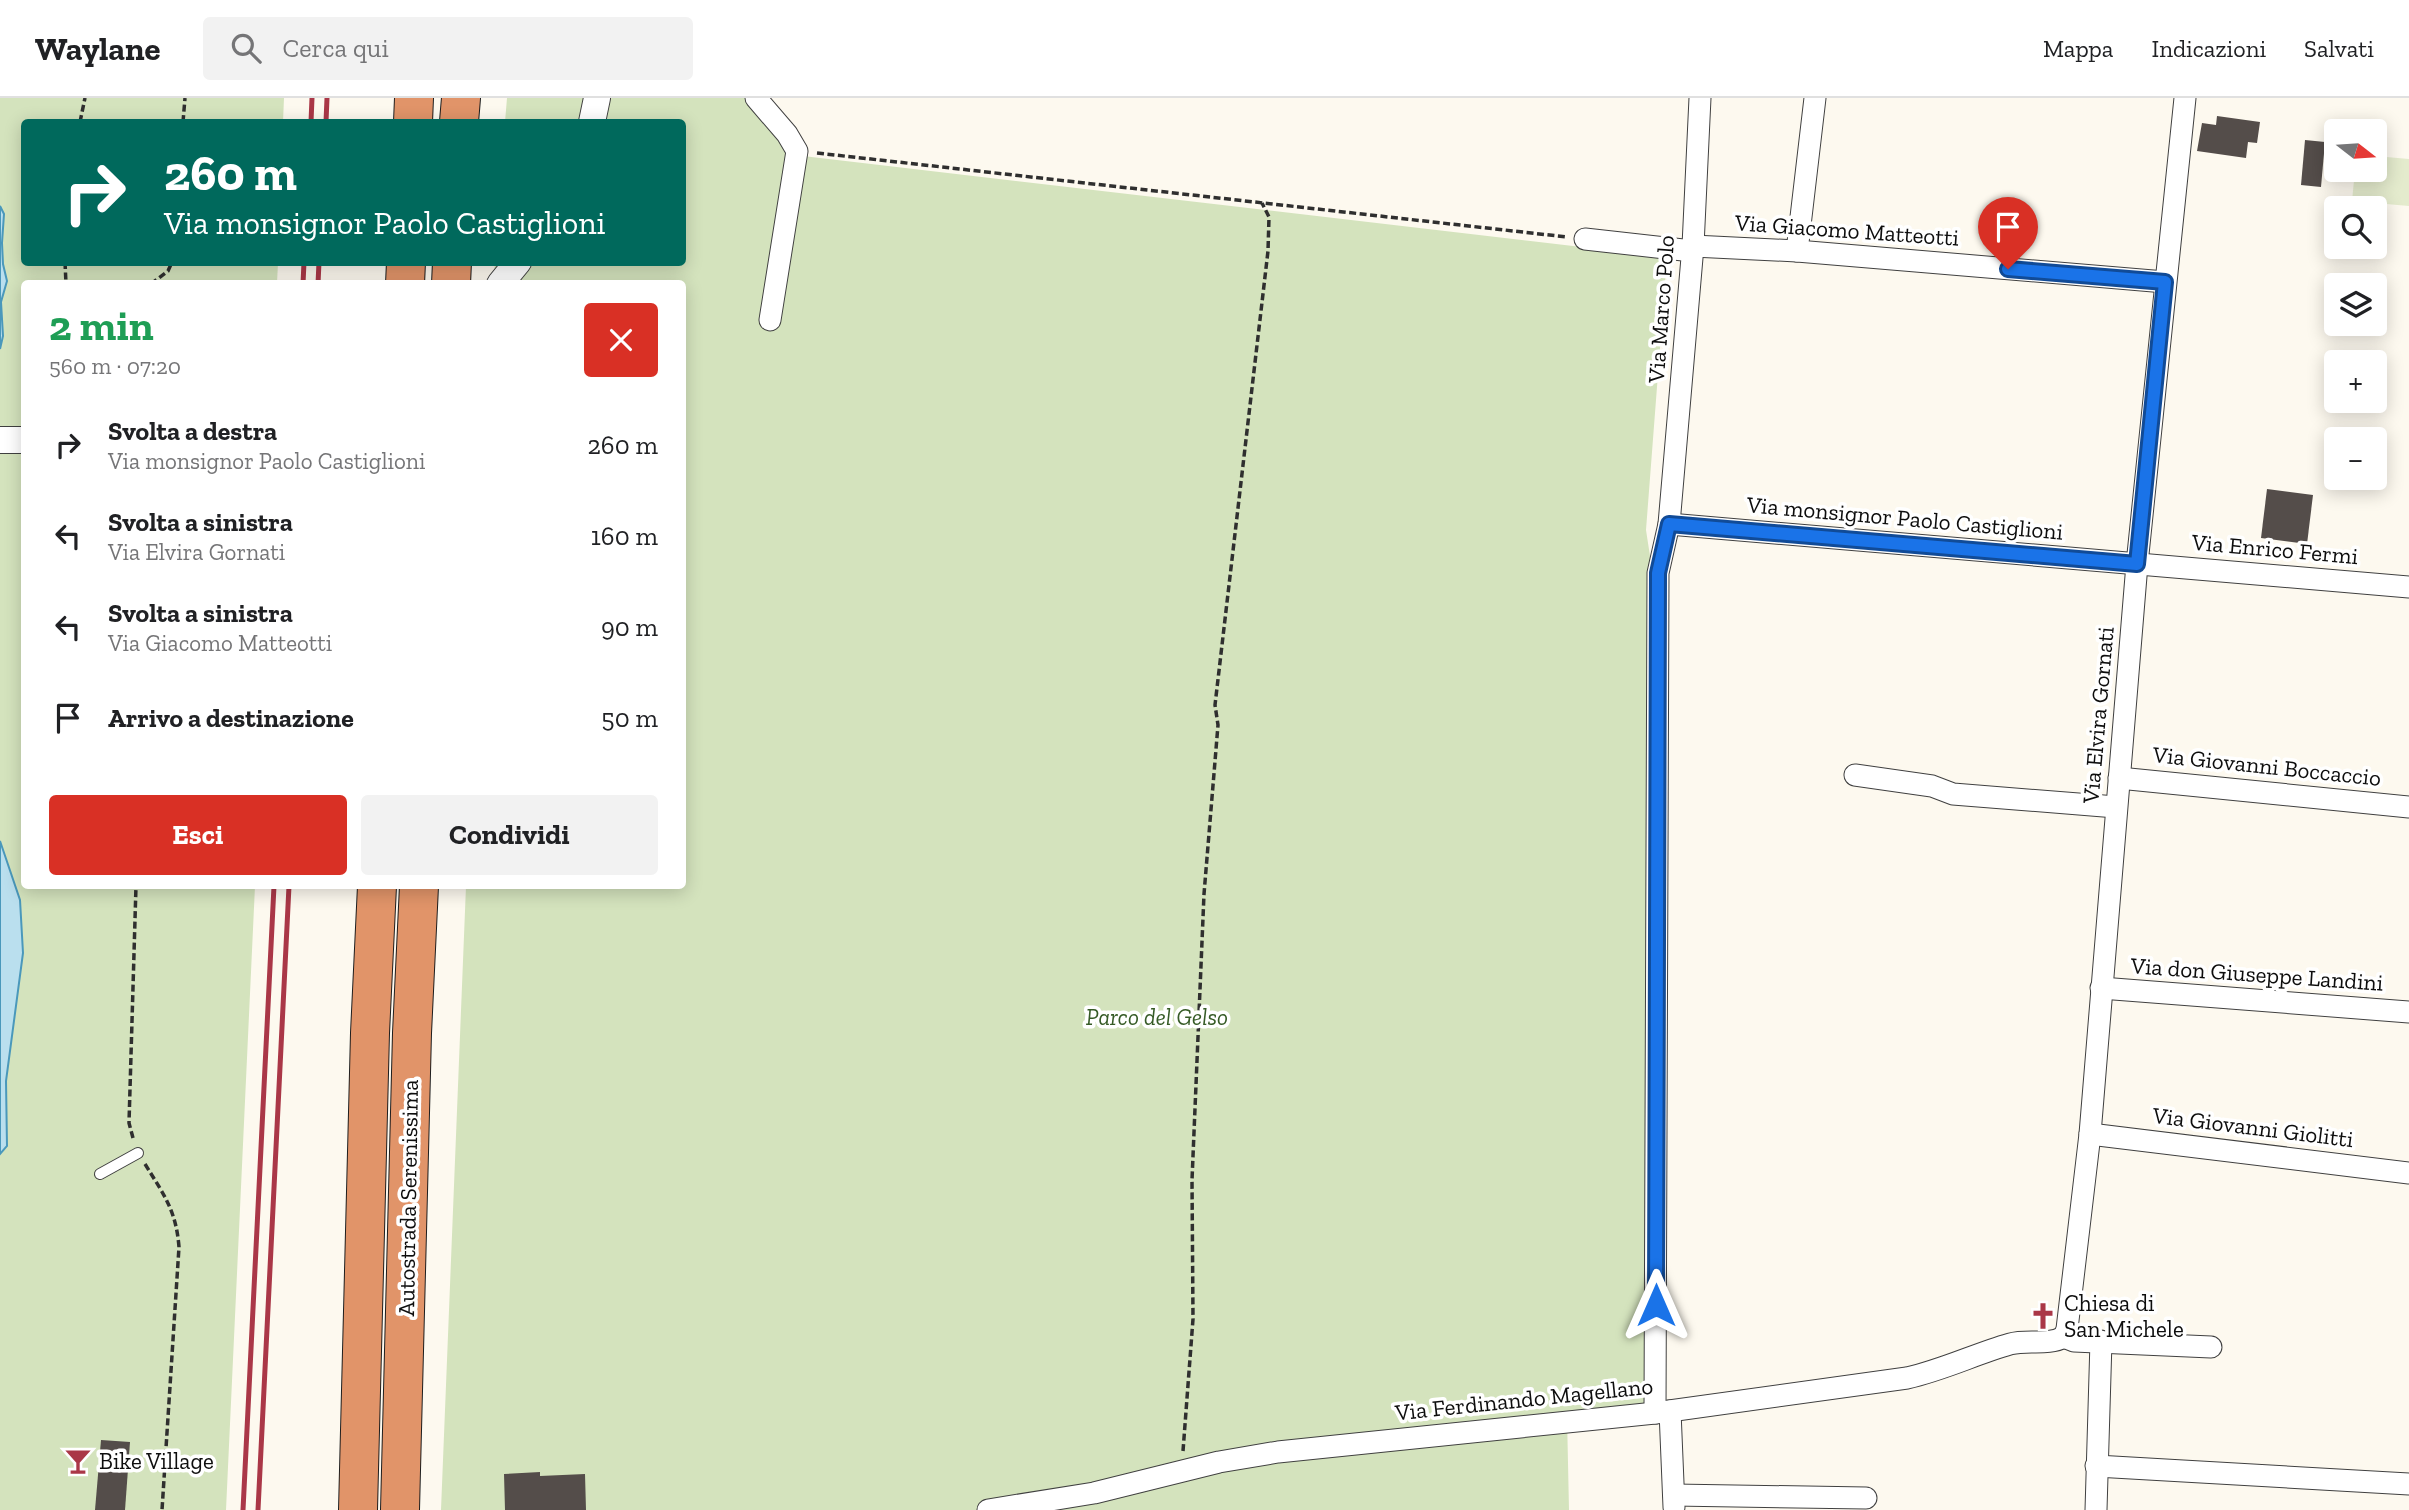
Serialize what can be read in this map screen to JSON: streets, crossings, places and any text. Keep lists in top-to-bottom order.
{
  "streets": {
    "highway": ["Autostrada Serenissima"],
    "street": [
      "Via Giacomo Matteotti",
      "Via Marco Polo",
      "Via monsignor Paolo Castiglioni",
      "Via Enrico Fermi",
      "Via Elvira Gornati",
      "Via Giovanni Boccaccio",
      "Via don Giuseppe Landini",
      "Via Giovanni Giolitti",
      "Via Ferdinando Magellano"
    ]
  },
  "crossings": [
    ["Via Giacomo Matteotti", "Via Marco Polo"],
    ["Via Giacomo Matteotti", "Via Elvira Gornati"],
    ["Via Marco Polo", "Via monsignor Paolo Castiglioni"],
    ["Via Marco Polo", "Via Ferdinando Magellano"],
    ["Via monsignor Paolo Castiglioni", "Via Enrico Fermi"],
    ["Via monsignor Paolo Castiglioni", "Via Elvira Gornati"],
    ["Via Enrico Fermi", "Via Elvira Gornati"],
    ["Via Elvira Gornati", "Via Giovanni Boccaccio"],
    ["Via Elvira Gornati", "Via don Giuseppe Landini"],
    ["Via Elvira Gornati", "Via Giovanni Giolitti"],
    ["Via Elvira Gornati", "Via Ferdinando Magellano"]
  ],
  "parks": ["Parco del Gelso"],
  "places": {
    "church": ["Chiesa di San Michele"],
    "bar": ["Bike Village"]
  },
  "north": "right",
  "page": {
    "header": "Waylane",
    "search": "Cerca qui",
    "nav": ["Mappa", "Indicazioni", "Salvati"],
    "map_buttons": ["+", "−"],
    "turn": ["260 m", "Via monsignor Paolo Castiglioni"],
    "heading": ["2 min", "560 m · 07:20"],
    "list": [
      {
        "name": "Svolta a destra",
        "note": "Via monsignor Paolo Castiglioni",
        "value": "260 m"
      },
      {
        "name": "Svolta a sinistra",
        "note": "Via Elvira Gornati",
        "value": "160 m"
      },
      {
        "name": "Svolta a sinistra",
        "note": "Via Giacomo Matteotti",
        "value": "90 m"
      },
      {
        "name": "Arrivo a destinazione",
        "value": "50 m"
      }
    ],
    "buttons": ["Esci", "Condividi"]
  }
}
